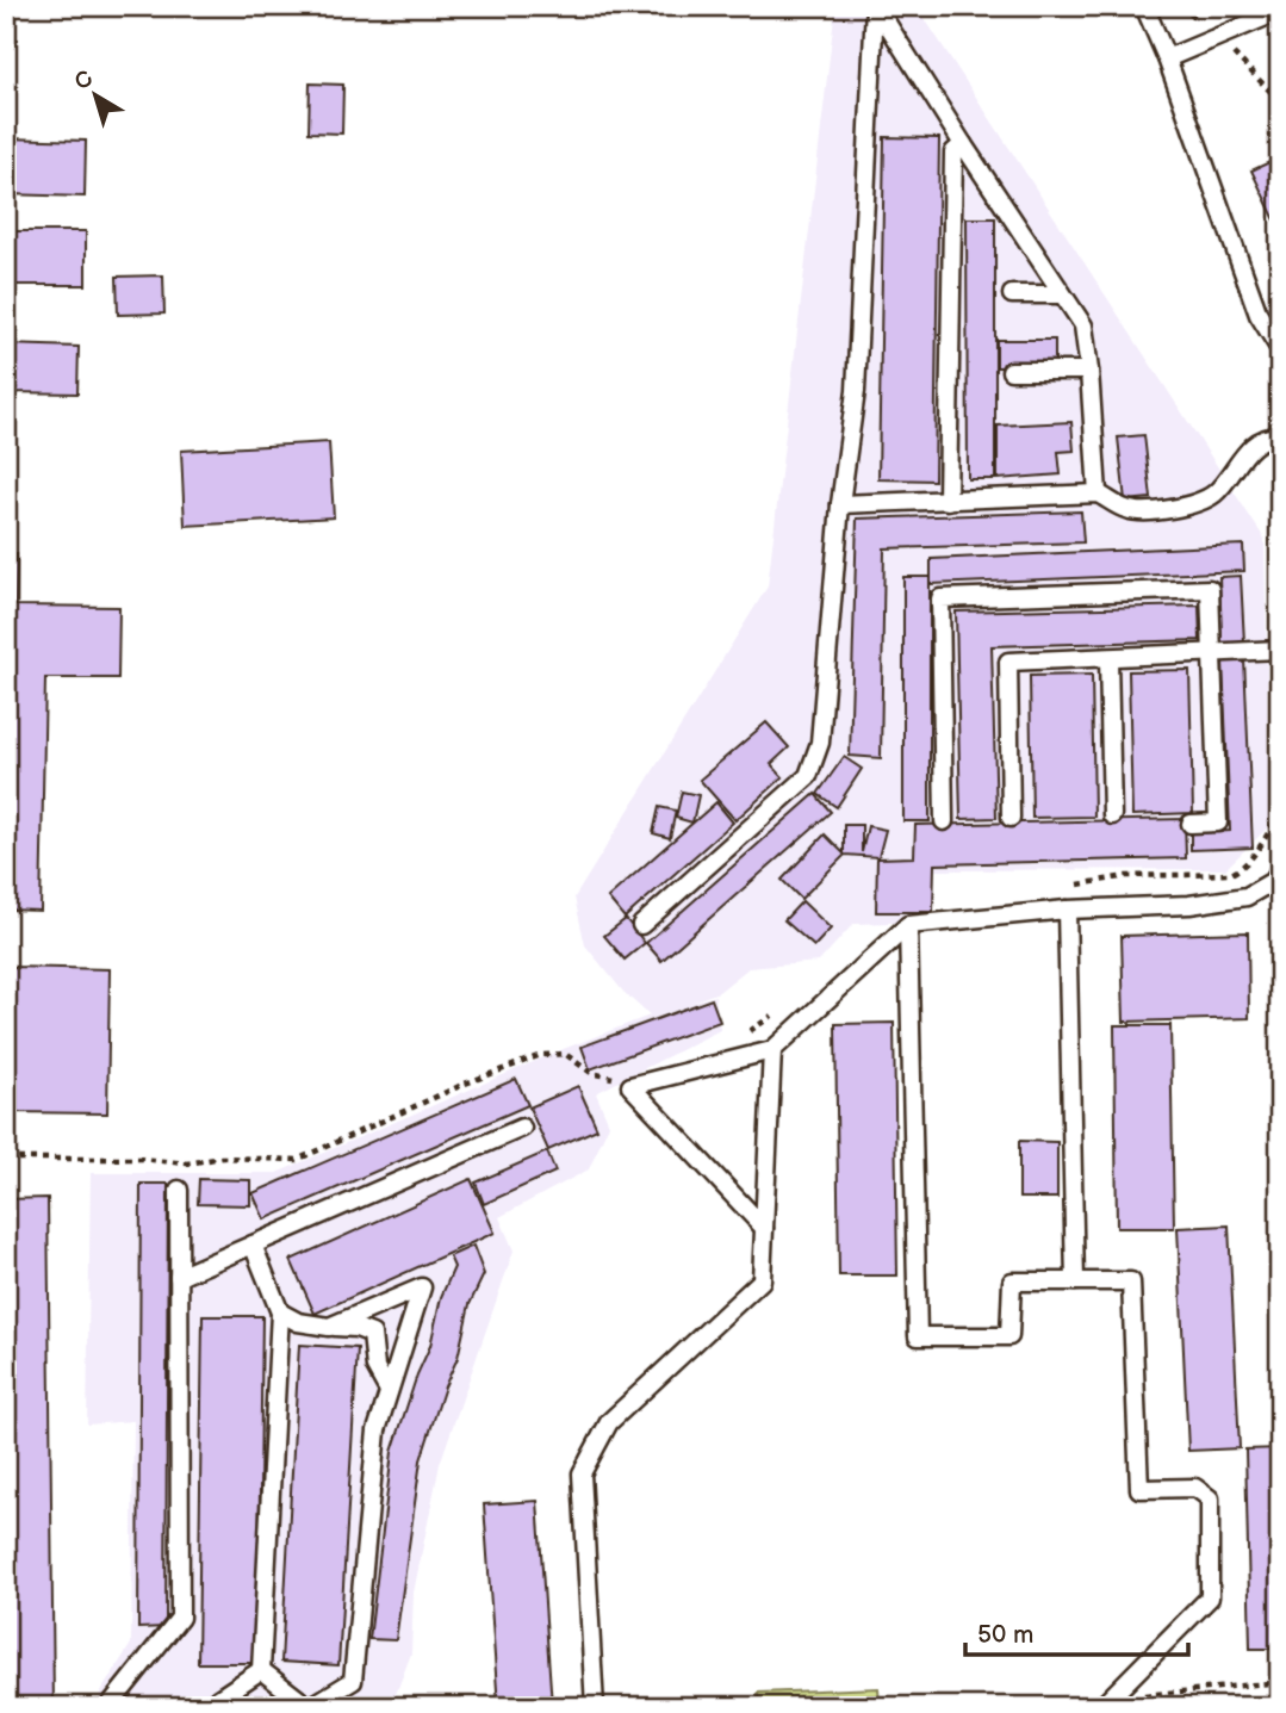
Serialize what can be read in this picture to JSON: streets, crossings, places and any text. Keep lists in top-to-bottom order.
{
  "scale_bar": "50 m",
  "north": "top left"
}
